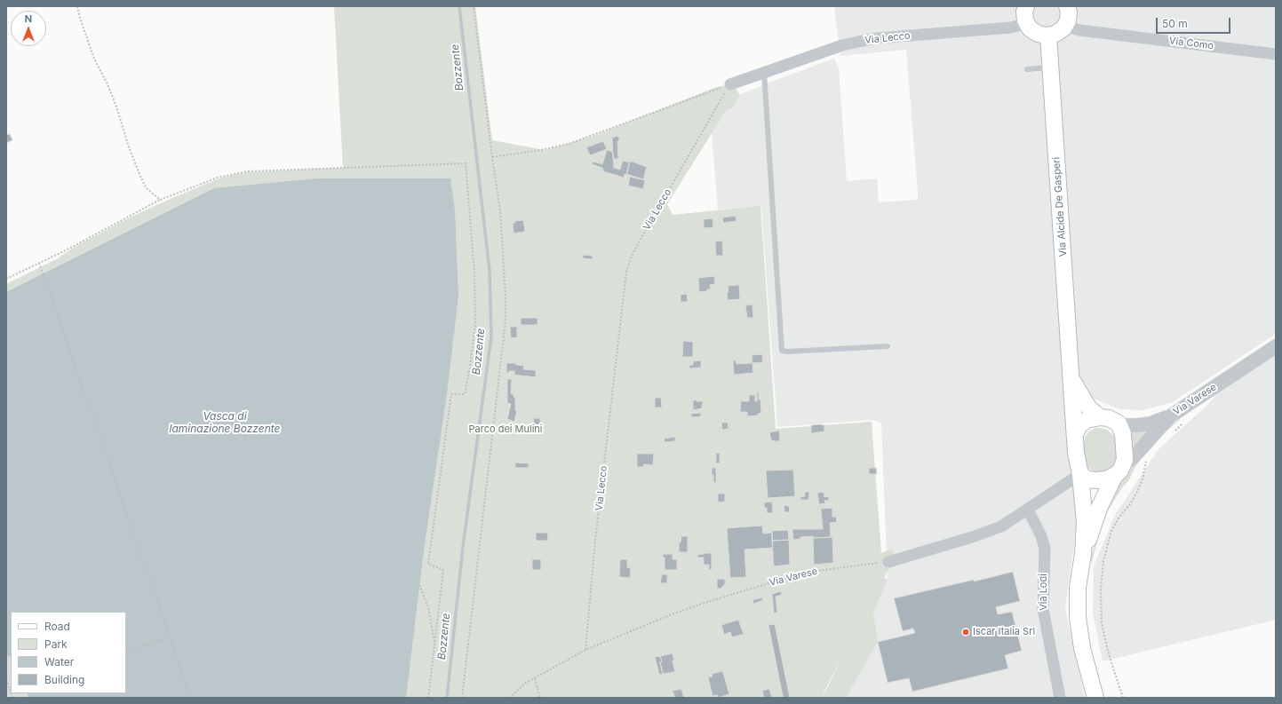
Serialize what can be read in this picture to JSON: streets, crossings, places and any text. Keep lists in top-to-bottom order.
{
  "streets": {
    "main road": ["Via Alcide De Gasperi"],
    "street": [
      "Via Lecco",
      "Via Como",
      "Via Varese",
      "Via Lodi"
    ]
  },
  "crossings": [
    ["Via Lecco", "Via Varese"],
    ["Via Alcide De Gasperi", "Via Varese"]
  ],
  "water": ["Bozzente", "Vasca di laminazione Bozzente"],
  "parks": ["Parco dei Mulini"],
  "places": ["Iscar Italia Srl"],
  "legend": [
    "Road",
    "Park",
    "Water",
    "Building"
  ],
  "scale_bar": "50 m",
  "north": "top"
}
